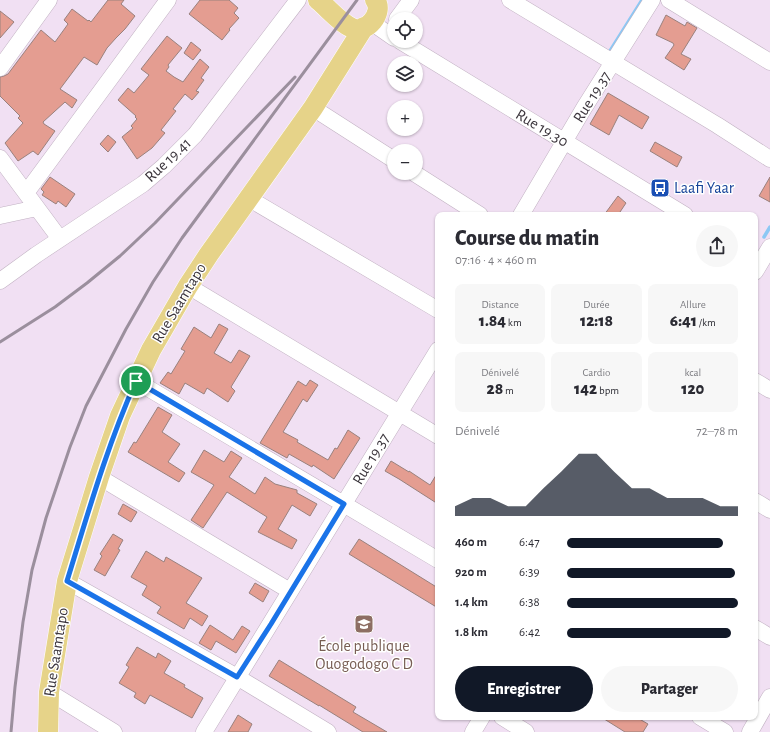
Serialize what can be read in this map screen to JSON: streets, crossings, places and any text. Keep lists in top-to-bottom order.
{
  "streets": {
    "main road": ["Rue Saamtapo"],
    "street": ["Rue 19.37", "Rue 19.30", "Rue 19.41"]
  },
  "crossings": [
    ["Rue 19.37", "Rue 19.30"],
    ["Rue 19.30", "Rue Saamtapo"]
  ],
  "places": {
    "bus stop": ["Laafi Yaar"],
    "school or university": ["École publique Ouogodogo C D"]
  },
  "page": {
    "map_buttons": ["+", "−"],
    "heading": ["Course du matin", "07:16 · 4 × 460 m"],
    "stats": [
      ["Distance", "1.84 km"],
      ["Durée", "12:18"],
      ["Allure", "6:41 /km"],
      ["Dénivelé", "28 m"],
      ["Cardio", "142 bpm"],
      ["kcal", "120"]
    ],
    "chart": ["Dénivelé", "72–78 m"],
    "list": [
      {
        "name": "460 m",
        "note": "6:47"
      },
      {
        "name": "920 m",
        "note": "6:39"
      },
      {
        "name": "1.4 km",
        "note": "6:38"
      },
      {
        "name": "1.8 km",
        "note": "6:42"
      }
    ],
    "buttons": ["Enregistrer", "Partager"]
  }
}
